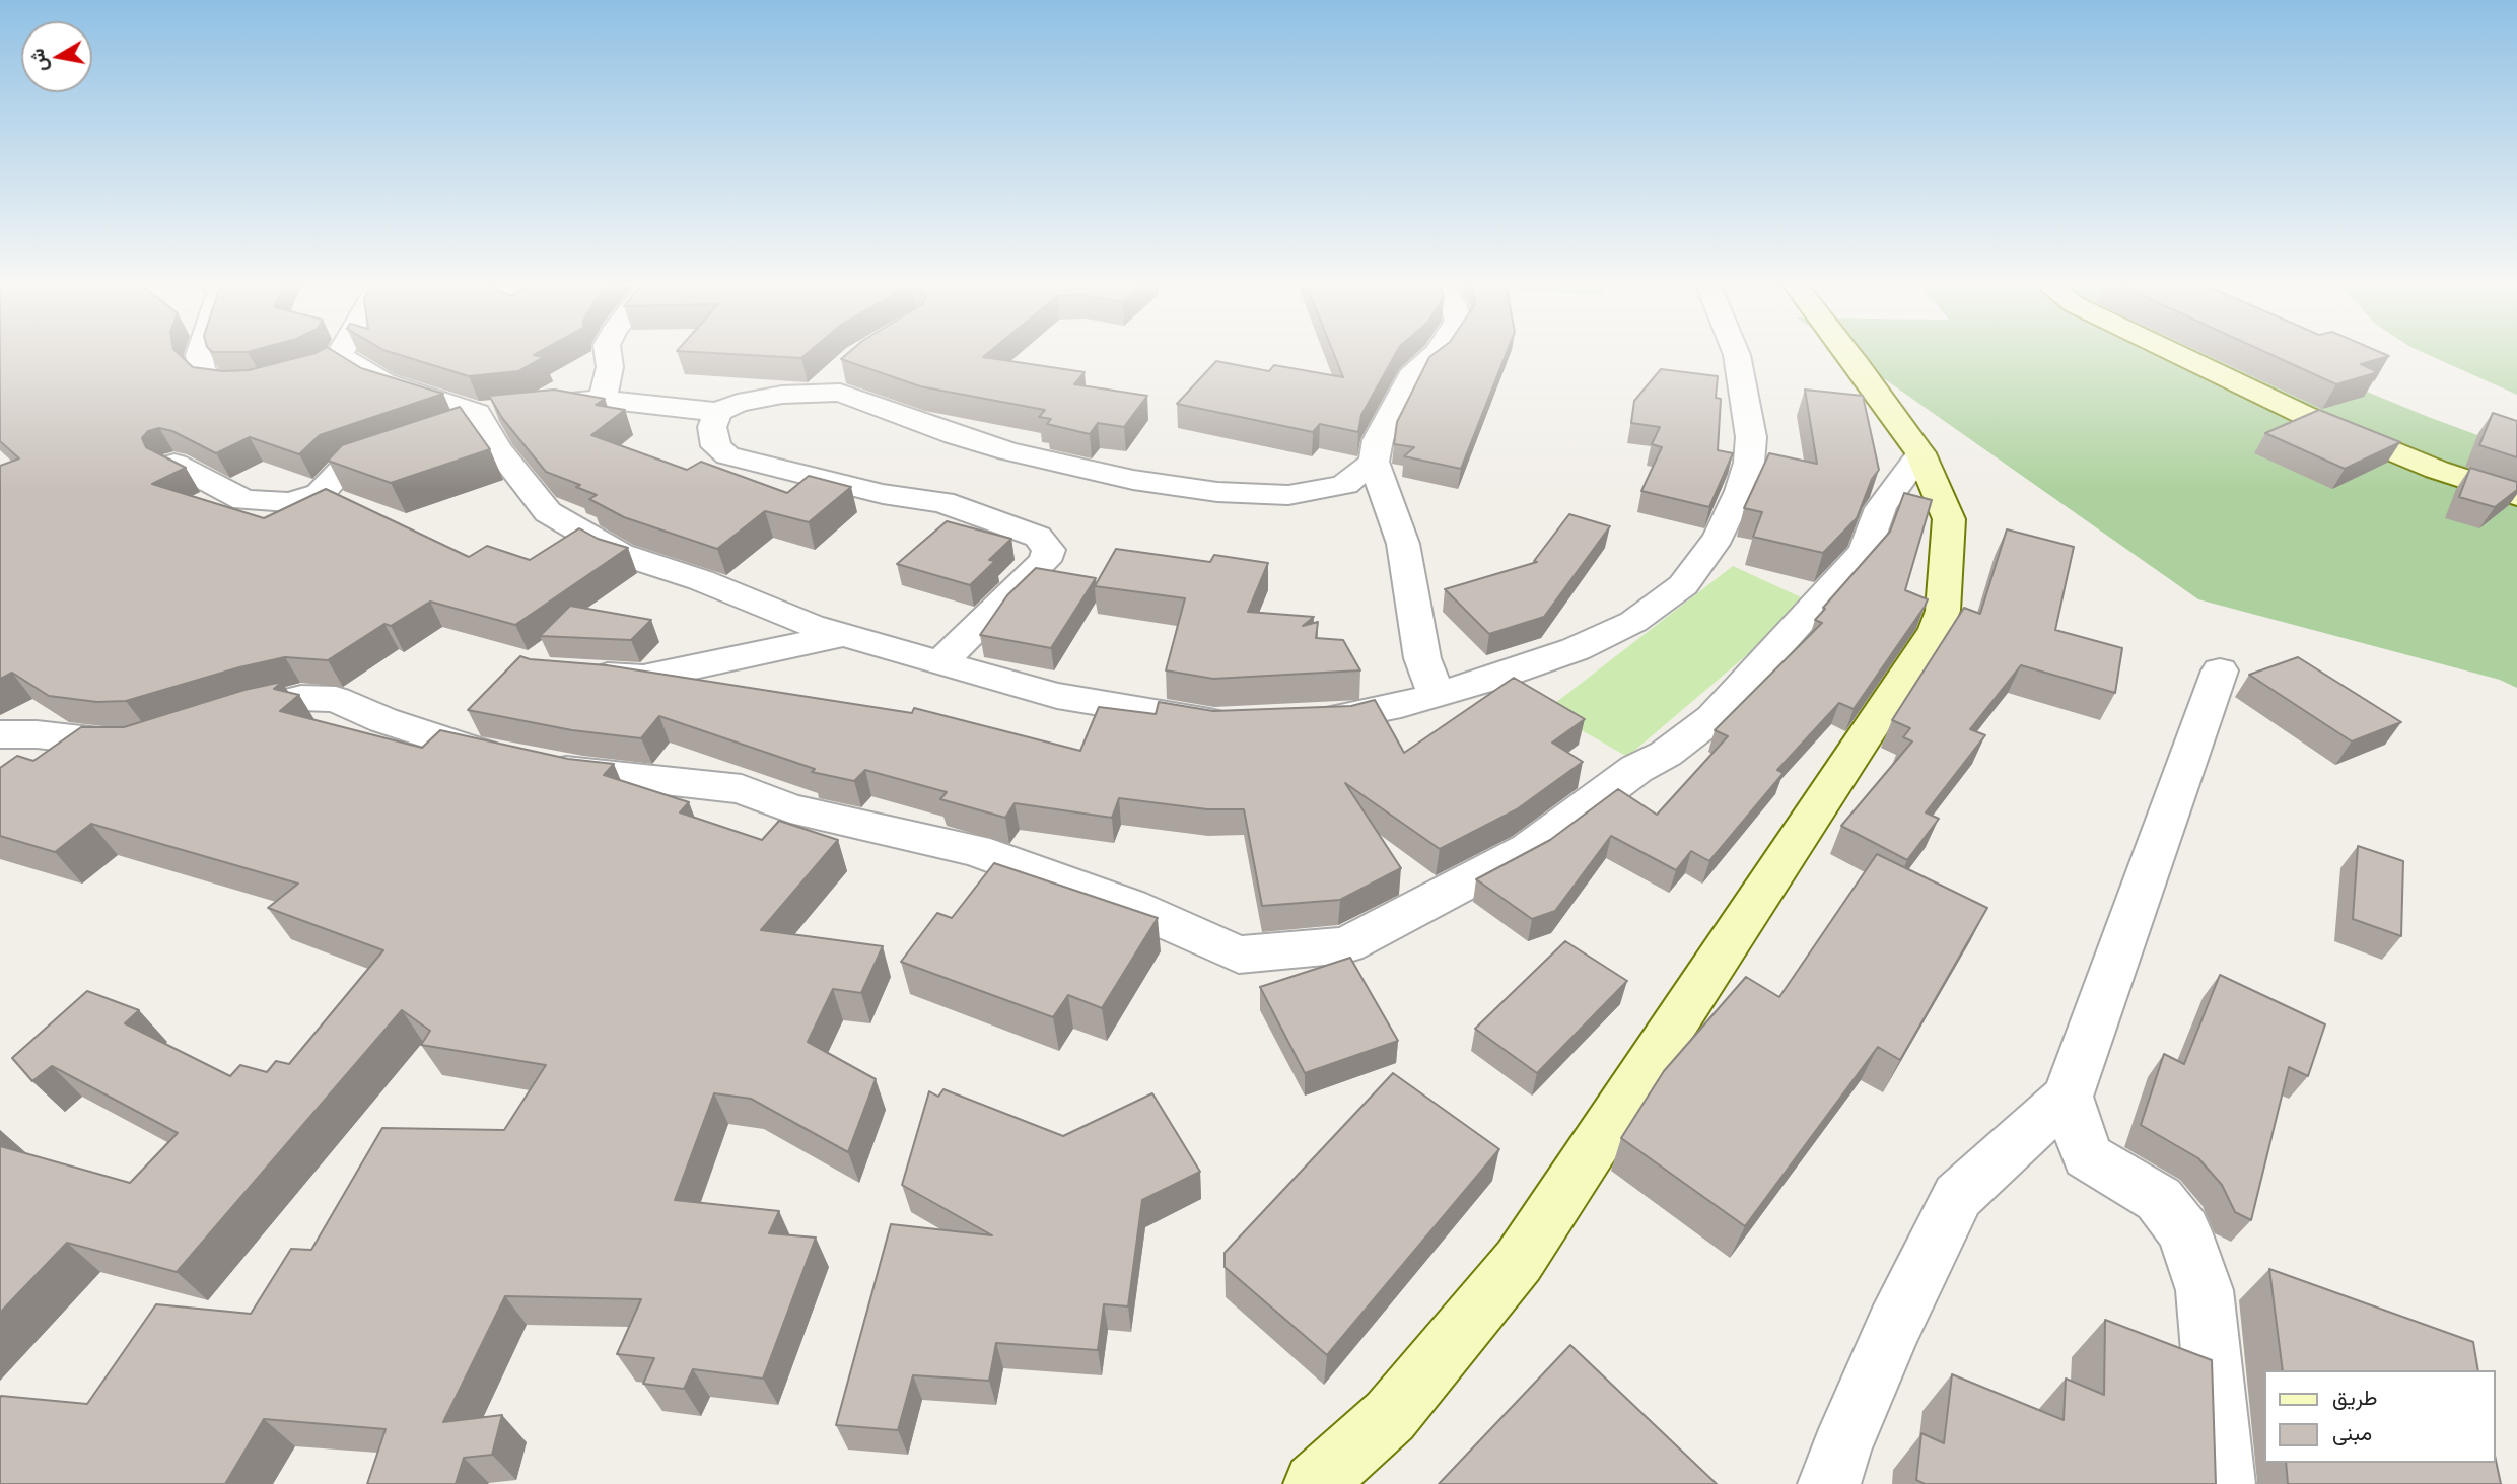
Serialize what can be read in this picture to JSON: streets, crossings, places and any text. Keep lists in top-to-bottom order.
{
  "legend": ["طريق", "مبنى"],
  "north": "left"
}
